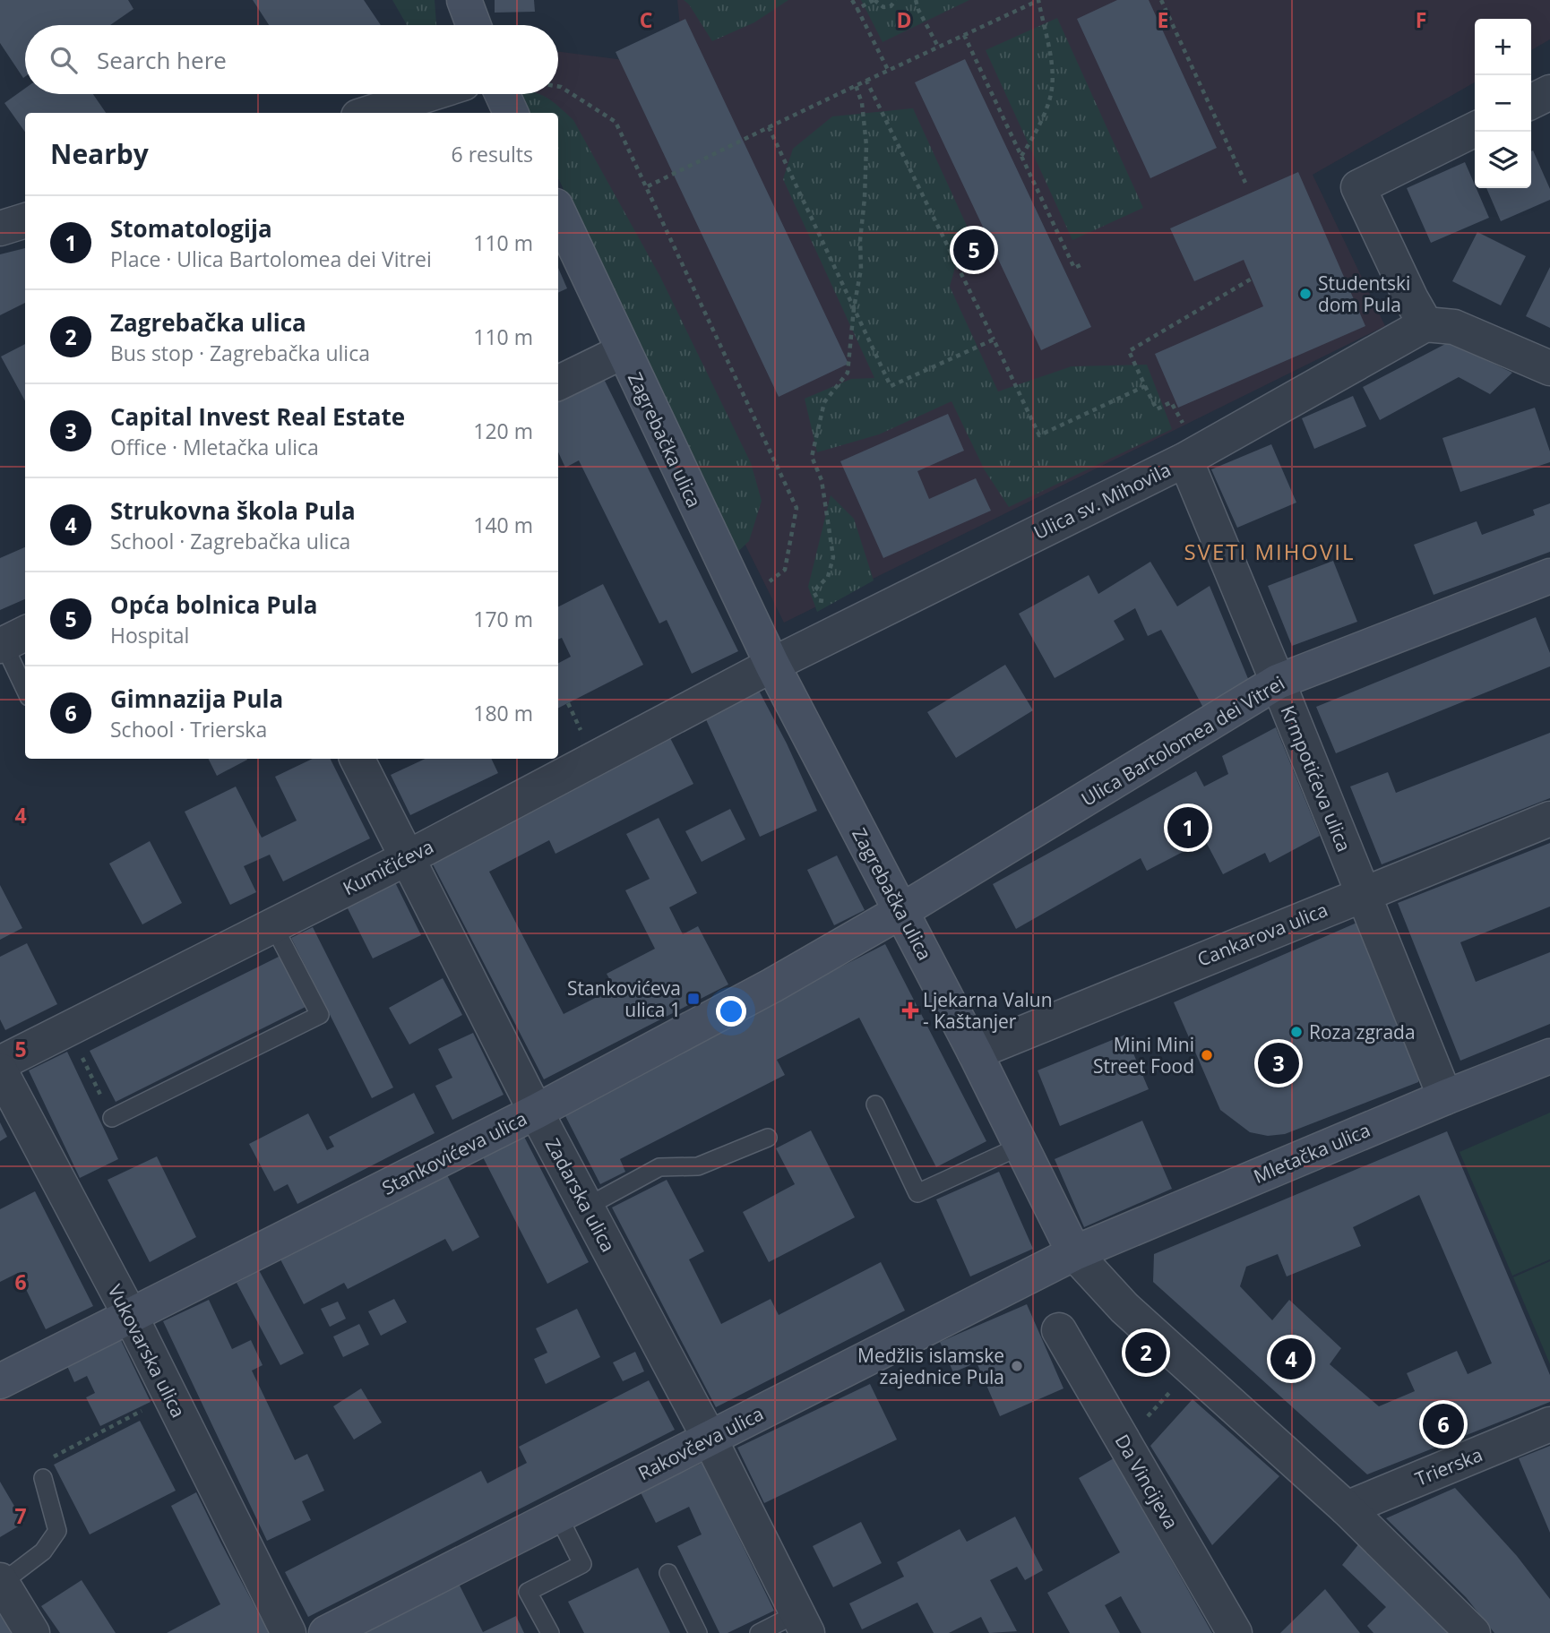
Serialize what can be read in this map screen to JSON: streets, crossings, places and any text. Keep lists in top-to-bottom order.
{
  "streets": {
    "main road": [
      "Zagrebačka ulica",
      "Ulica Bartolomea dei Vitrei",
      "Stankovićeva ulica",
      "Mletačka ulica",
      "Rakovčeva ulica"
    ],
    "street": [
      "Ulica sv. Mihovila",
      "Krmpotićeva ulica",
      "Kumičićeva",
      "Cankarova ulica",
      "Zadarska ulica",
      "Vukovarska ulica",
      "Trierska",
      "Da Vincijeva"
    ]
  },
  "crossings": [
    ["Zagrebačka ulica", "Ulica sv. Mihovila"],
    ["Zagrebačka ulica", "Ulica Bartolomea dei Vitrei"],
    ["Zagrebačka ulica", "Kumičićeva"],
    ["Zagrebačka ulica", "Cankarova ulica"],
    ["Zagrebačka ulica", "Stankovićeva ulica"],
    ["Zagrebačka ulica", "Mletačka ulica"],
    ["Zagrebačka ulica", "Rakovčeva ulica"],
    ["Zagrebačka ulica", "Trierska"],
    ["Ulica sv. Mihovila", "Krmpotićeva ulica"],
    ["Ulica sv. Mihovila", "Kumičićeva"],
    ["Ulica Bartolomea dei Vitrei", "Krmpotićeva ulica"],
    ["Ulica Bartolomea dei Vitrei", "Stankovićeva ulica"],
    ["Krmpotićeva ulica", "Cankarova ulica"],
    ["Krmpotićeva ulica", "Mletačka ulica"],
    ["Kumičićeva", "Zadarska ulica"],
    ["Stankovićeva ulica", "Zadarska ulica"],
    ["Stankovićeva ulica", "Vukovarska ulica"],
    ["Mletačka ulica", "Rakovčeva ulica"],
    ["Zadarska ulica", "Rakovčeva ulica"]
  ],
  "districts": ["SVETI MIHOVIL"],
  "places": {
    "other": [
      "Studentski dom Pula",
      "Roza zgrada",
      "Mini Mini Street Food",
      "Medžlis islamske zajednice Pula"
    ],
    "transit": ["Stankovićeva ulica 1"],
    "health": ["Ljekarna Valun - Kaštanjer"]
  },
  "page": {
    "map_buttons": ["+", "−"],
    "search": "Search here",
    "heading": ["Nearby", "6 results"],
    "list": [
      {
        "mark": "1",
        "name": "Stomatologija",
        "note": "Place · Ulica Bartolomea dei Vitrei",
        "value": "110 m"
      },
      {
        "mark": "2",
        "name": "Zagrebačka ulica",
        "note": "Bus stop · Zagrebačka ulica",
        "value": "110 m"
      },
      {
        "mark": "3",
        "name": "Capital Invest Real Estate",
        "note": "Office · Mletačka ulica",
        "value": "120 m"
      },
      {
        "mark": "4",
        "name": "Strukovna škola Pula",
        "note": "School · Zagrebačka ulica",
        "value": "140 m"
      },
      {
        "mark": "5",
        "name": "Opća bolnica Pula",
        "note": "Hospital",
        "value": "170 m"
      },
      {
        "mark": "6",
        "name": "Gimnazija Pula",
        "note": "School · Trierska",
        "value": "180 m"
      }
    ],
    "pins": [
      "5",
      "1",
      "3",
      "2",
      "4",
      "6"
    ]
  },
  "grid": {
    "columns": [
      "C",
      "D",
      "E",
      "F"
    ],
    "rows": [
      "4",
      "5",
      "6",
      "7"
    ]
  }
}
